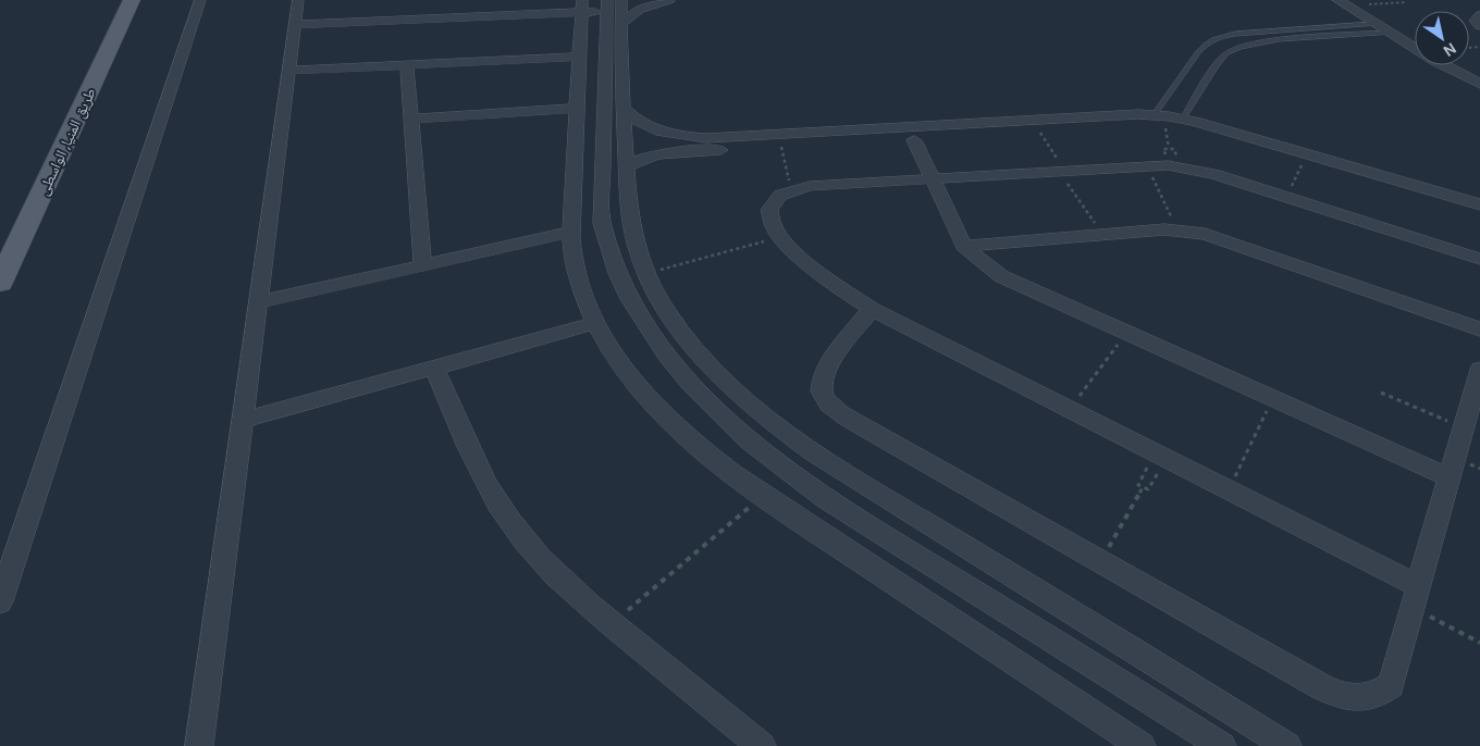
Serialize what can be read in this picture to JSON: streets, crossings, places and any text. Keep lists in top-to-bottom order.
{
  "streets": {
    "main road": ["طريق المنيا, الواسطى"]
  },
  "north": "bottom right"
}
